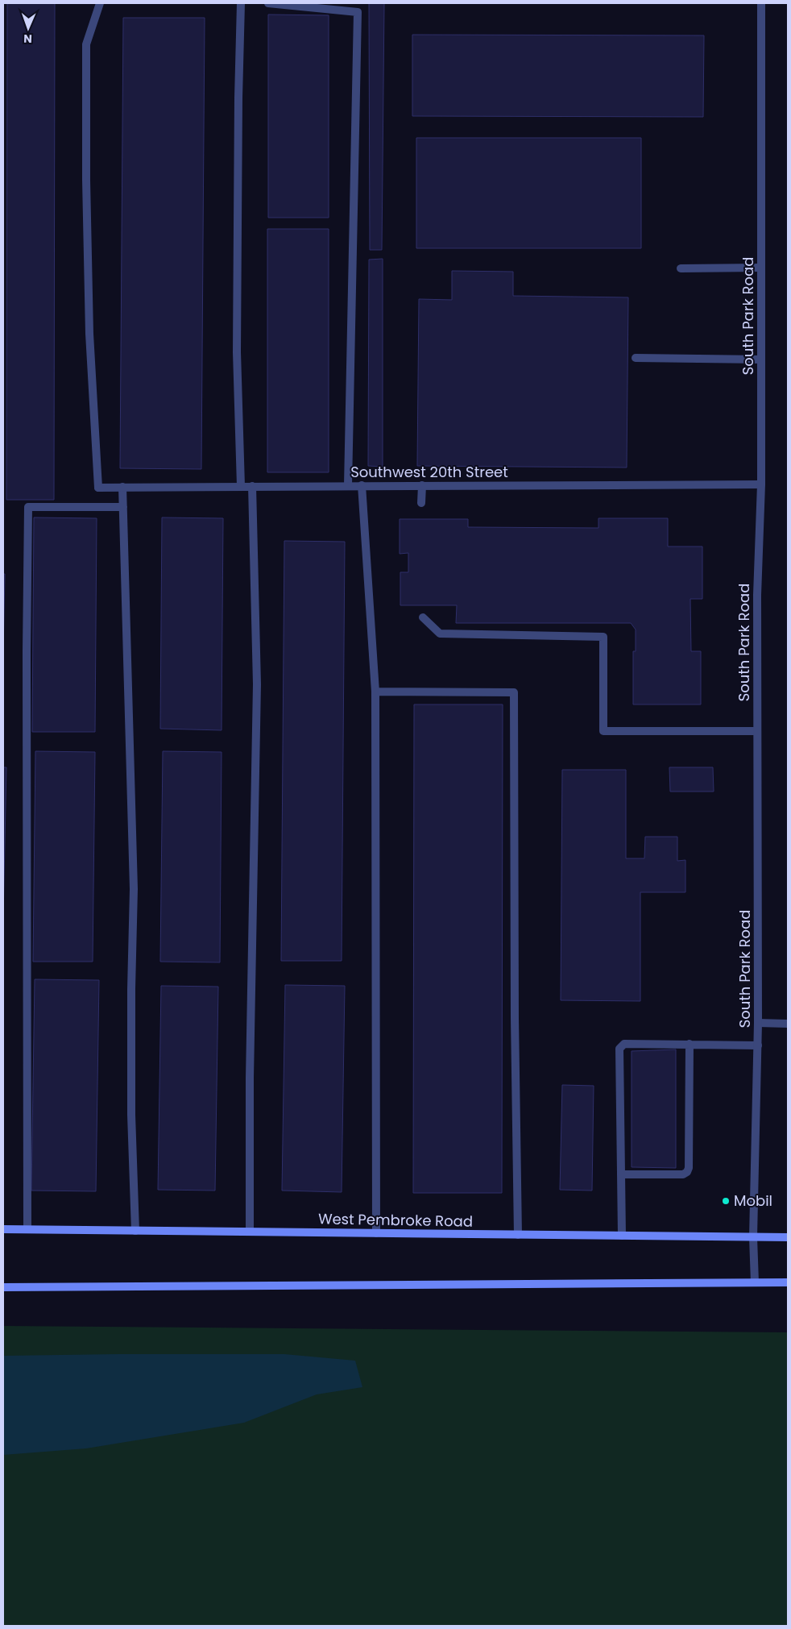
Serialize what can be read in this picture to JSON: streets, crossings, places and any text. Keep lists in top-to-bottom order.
{
  "streets": {
    "main road": ["West Pembroke Road"],
    "street": ["South Park Road", "Southwest 20th Street"]
  },
  "crossings": [
    ["South Park Road", "Southwest 20th Street"],
    ["South Park Road", "West Pembroke Road"]
  ],
  "places": ["Mobil"],
  "north": "bottom"
}
